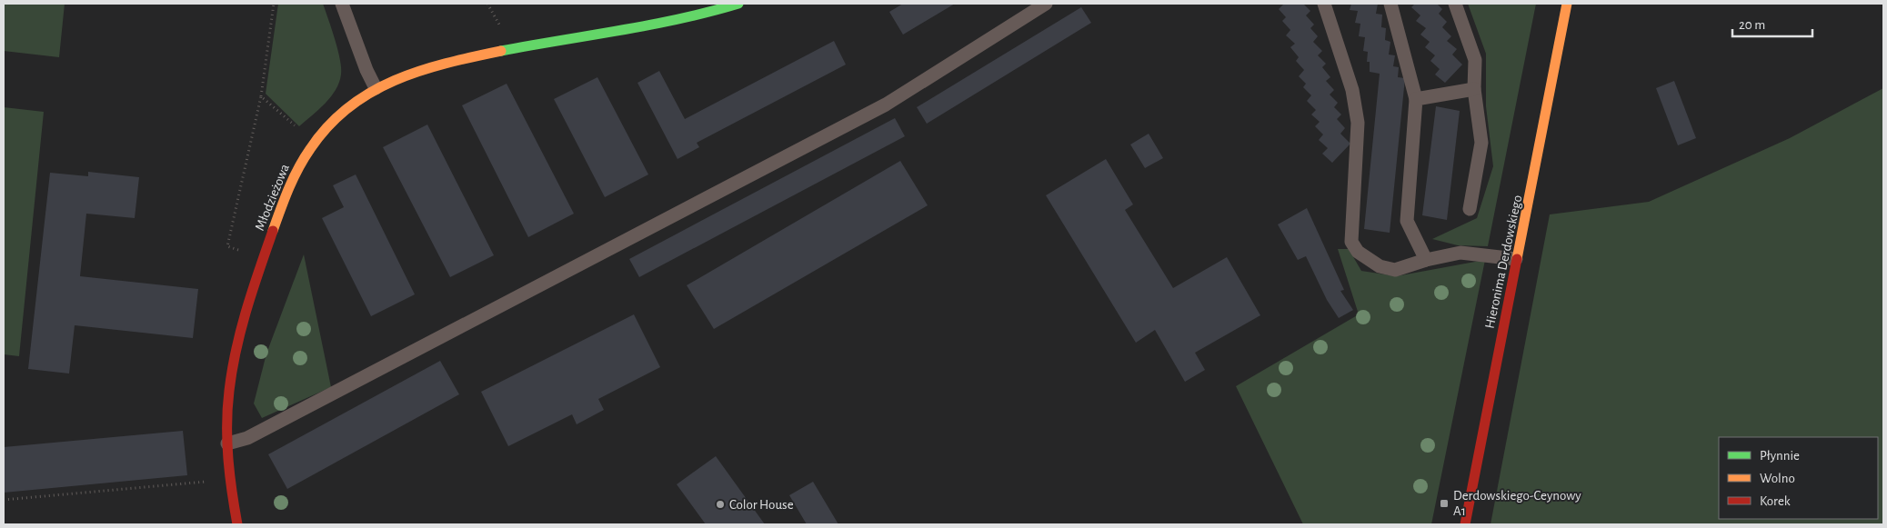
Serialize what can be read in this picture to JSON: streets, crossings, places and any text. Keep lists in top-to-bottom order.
{
  "streets": {
    "street": ["Młodzieżowa", "Hieronima Derdowskiego"]
  },
  "places": {
    "transit": ["Derdowskiego-Ceynowy A1"],
    "other": ["Color House"]
  },
  "legend": ["Płynnie", "Wolno", "Korek"],
  "scale_bar": "20 m"
}
